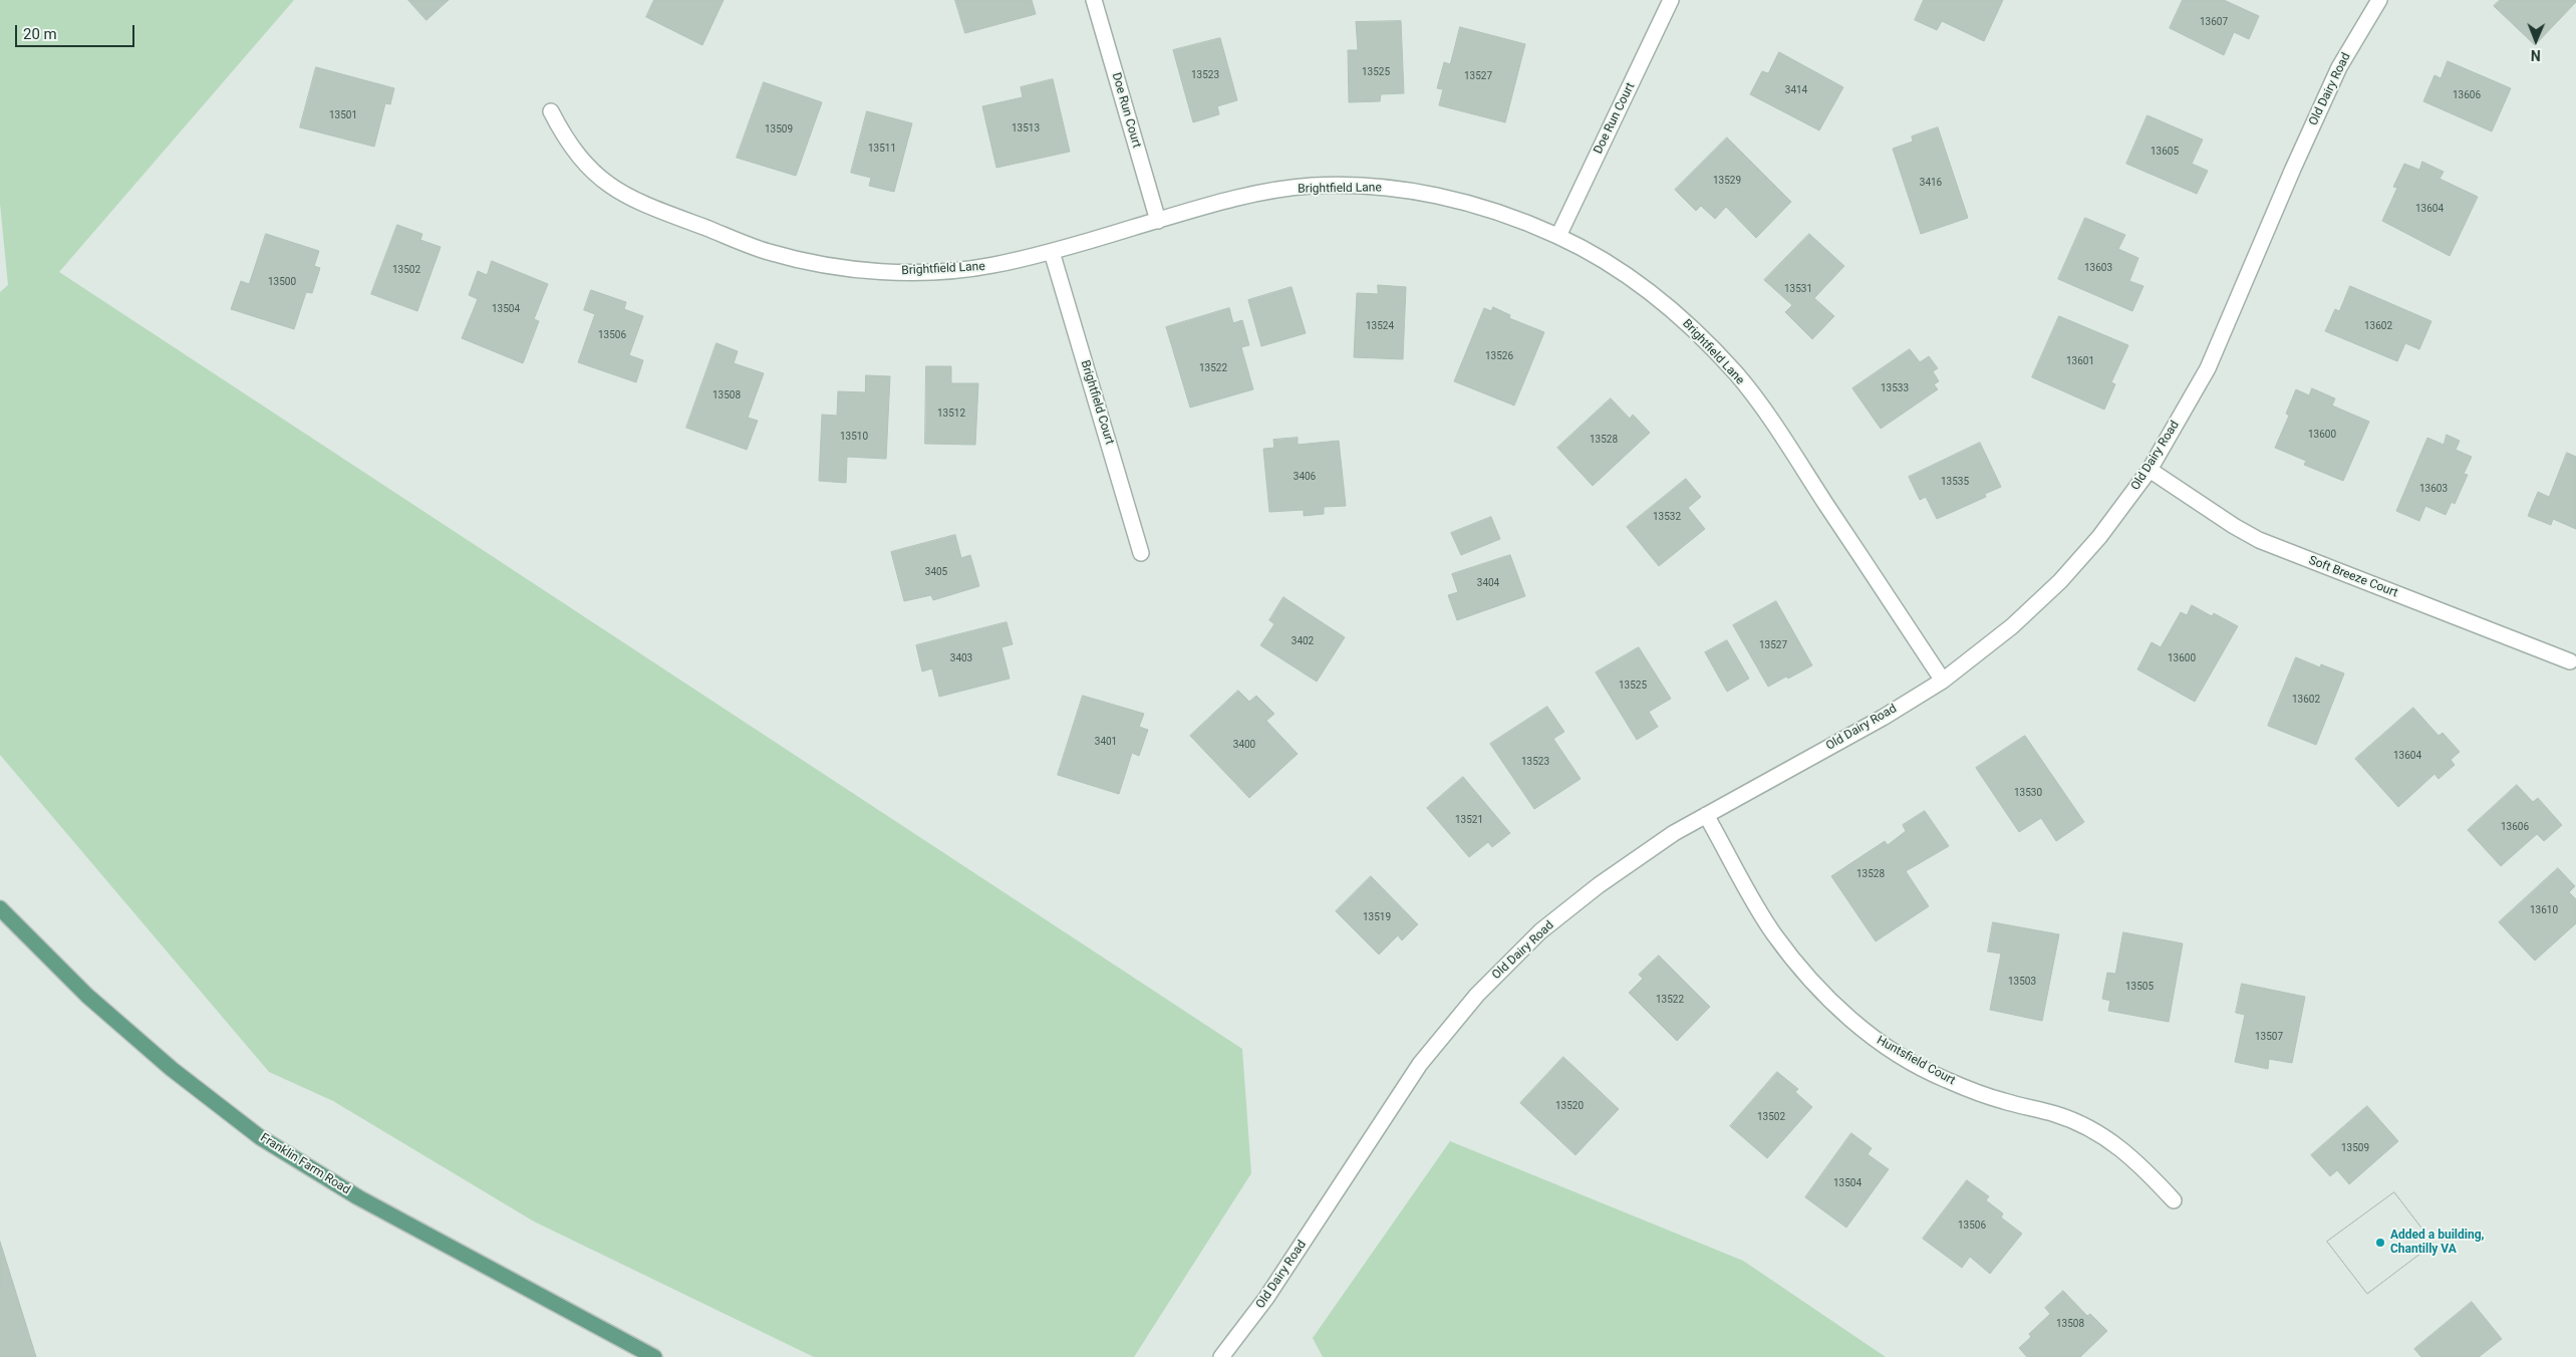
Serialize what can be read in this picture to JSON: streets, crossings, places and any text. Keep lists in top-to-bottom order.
{
  "streets": {
    "main road": ["Franklin Farm Road"],
    "street": [
      "Old Dairy Road",
      "Doe Run Court",
      "Brightfield Lane",
      "Brightfield Court",
      "Soft Breeze Court",
      "Huntsfield Court"
    ]
  },
  "crossings": [
    ["Old Dairy Road", "Brightfield Lane"],
    ["Old Dairy Road", "Soft Breeze Court"],
    ["Old Dairy Road", "Huntsfield Court"],
    ["Doe Run Court", "Brightfield Lane"],
    ["Brightfield Lane", "Brightfield Court"]
  ],
  "places": ["Added a building, Chantilly VA"],
  "house_numbers": [
    "13607",
    "13525",
    "13523",
    "13527",
    "3414",
    "13606",
    "13501",
    "13513",
    "13509",
    "13511",
    "13605",
    "13529",
    "3416",
    "13604",
    "13603",
    "13502",
    "13500",
    "13531",
    "13504",
    "13524",
    "13602",
    "13506",
    "13526",
    "13601",
    "13522",
    "13533",
    "13508",
    "13512",
    "13600",
    "13510",
    "13528",
    "3406",
    "13535",
    "13603",
    "13532",
    "3405",
    "3404",
    "3402",
    "13527",
    "3403",
    "13600",
    "13525",
    "13602",
    "3401",
    "3400",
    "13604",
    "13523",
    "13530",
    "13521",
    "13606",
    "13528",
    "13610",
    "13519",
    "13503",
    "13505",
    "13522",
    "13507",
    "13520",
    "13502",
    "13509",
    "13504",
    "13506",
    "13508"
  ],
  "scale_bar": "20 m",
  "north": "bottom"
}
